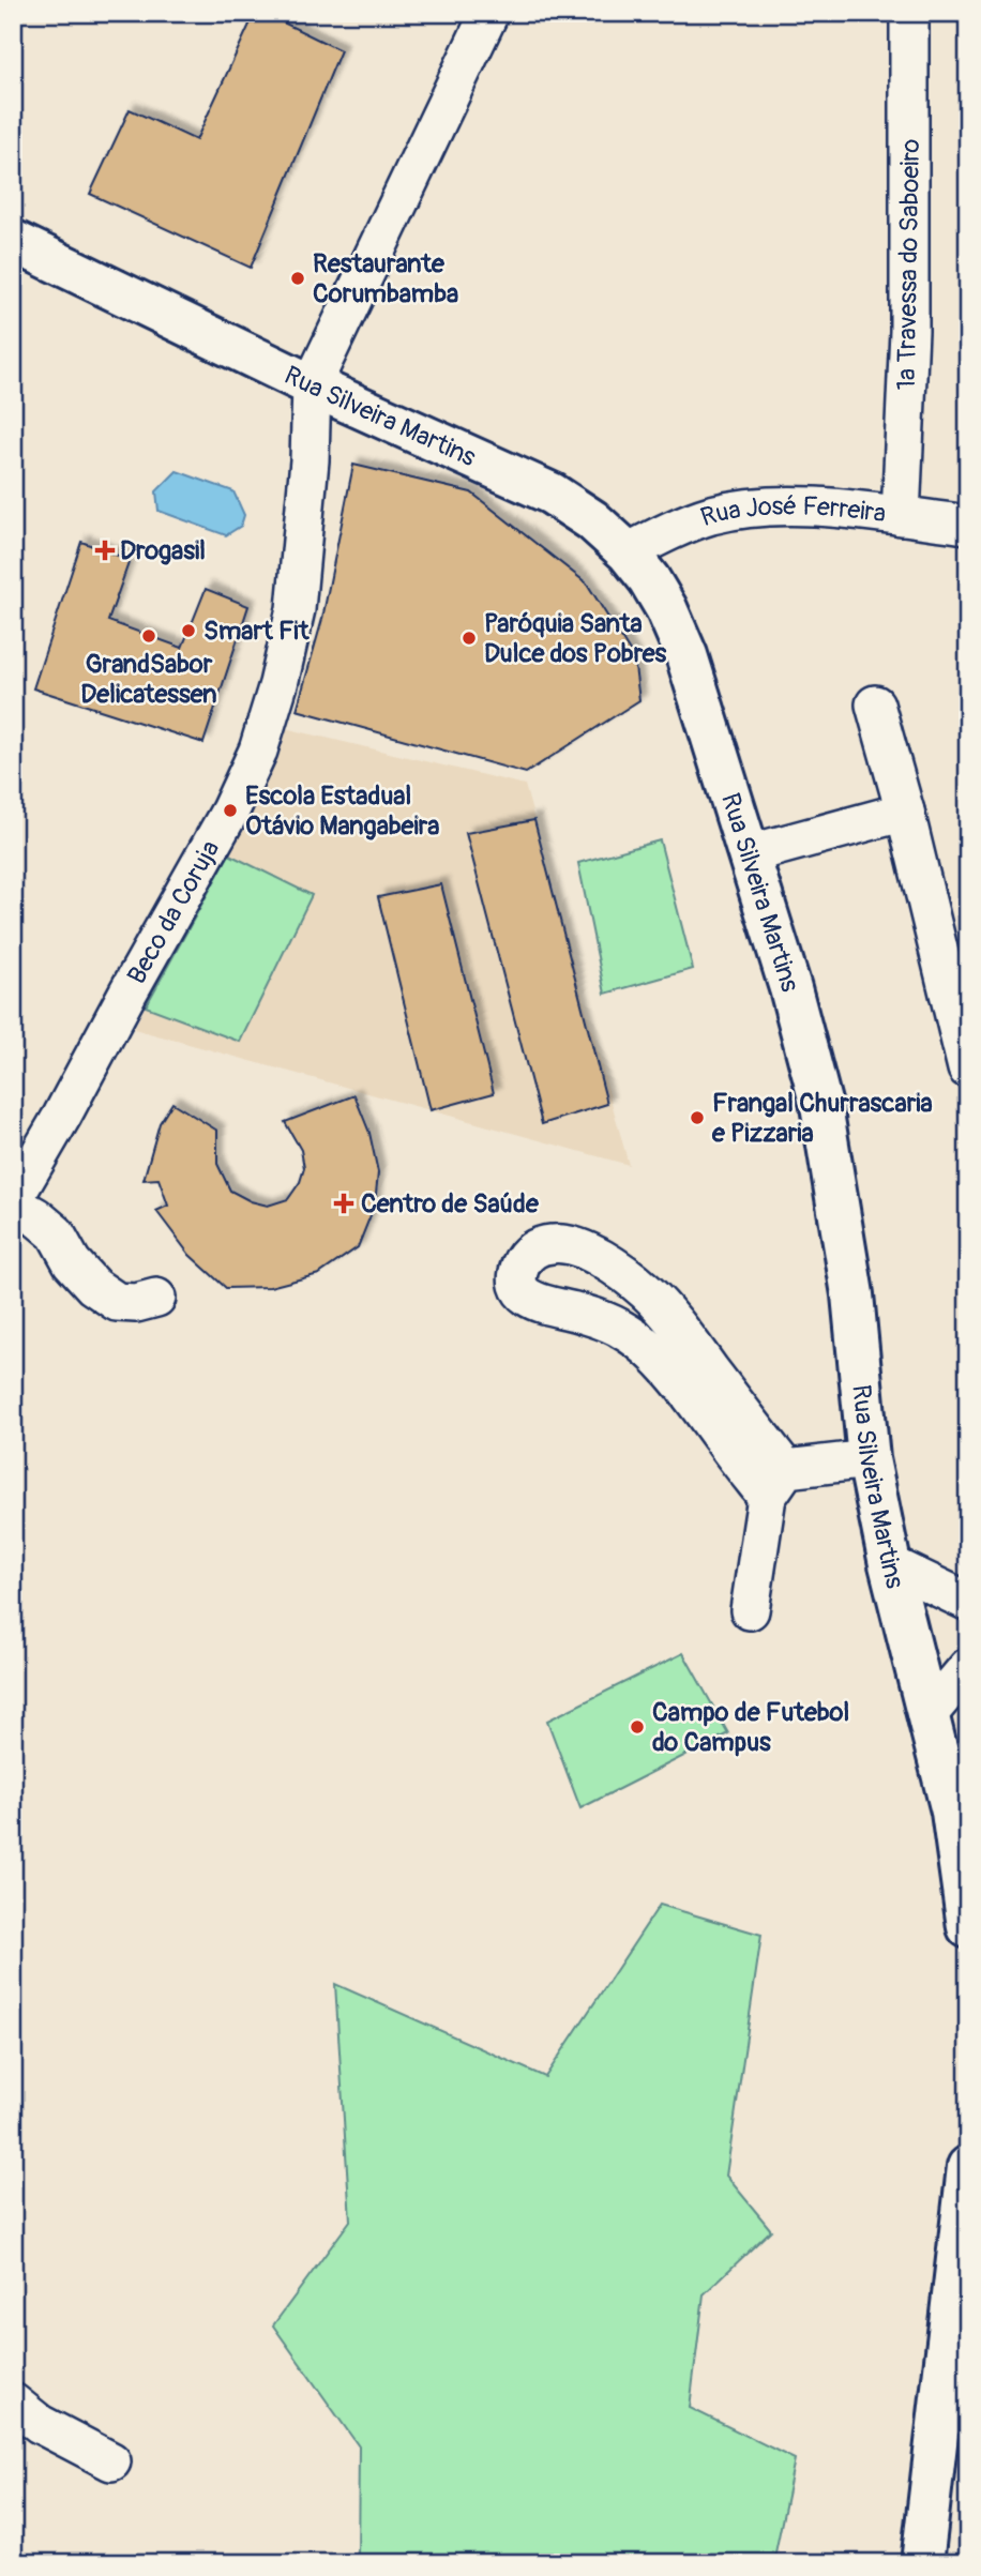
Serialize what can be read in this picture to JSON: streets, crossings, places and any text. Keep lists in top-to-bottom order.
{
  "streets": {
    "main road": ["Rua Silveira Martins"],
    "street": ["1ª Travessa do Saboeiro", "Rua José Ferreira", "Beco da Coruja"]
  },
  "crossings": [
    ["1ª Travessa do Saboeiro", "Rua José Ferreira"],
    ["Rua Silveira Martins", "Rua José Ferreira"],
    ["Rua Silveira Martins", "Beco da Coruja"]
  ],
  "places": {
    "other": [
      "Restaurante Corumbamba",
      "Smart Fit",
      "GrandSabor Delicatessen",
      "Paróquia Santa Dulce dos Pobres",
      "Escola Estadual Otávio Mangabeira",
      "Frangal Churrascaria e Pizzaria",
      "Campo de Futebol do Campus"
    ],
    "health": ["Drogasil", "Centro de Saúde"]
  }
}
